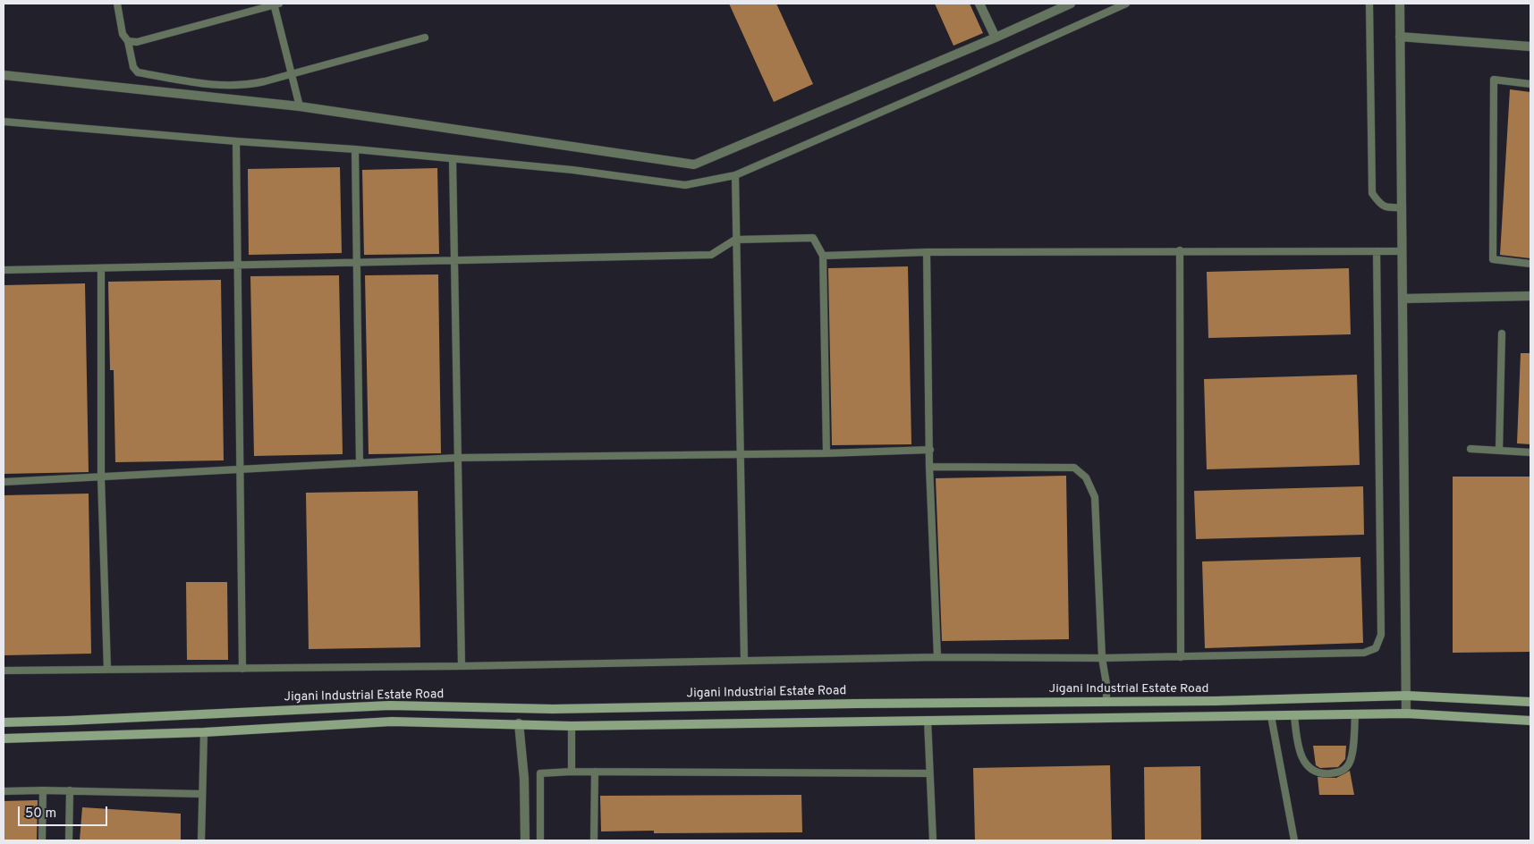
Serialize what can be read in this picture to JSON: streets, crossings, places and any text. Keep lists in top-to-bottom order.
{
  "streets": {
    "main road": ["Jigani Industrial Estate Road"]
  },
  "scale_bar": "50 m"
}
